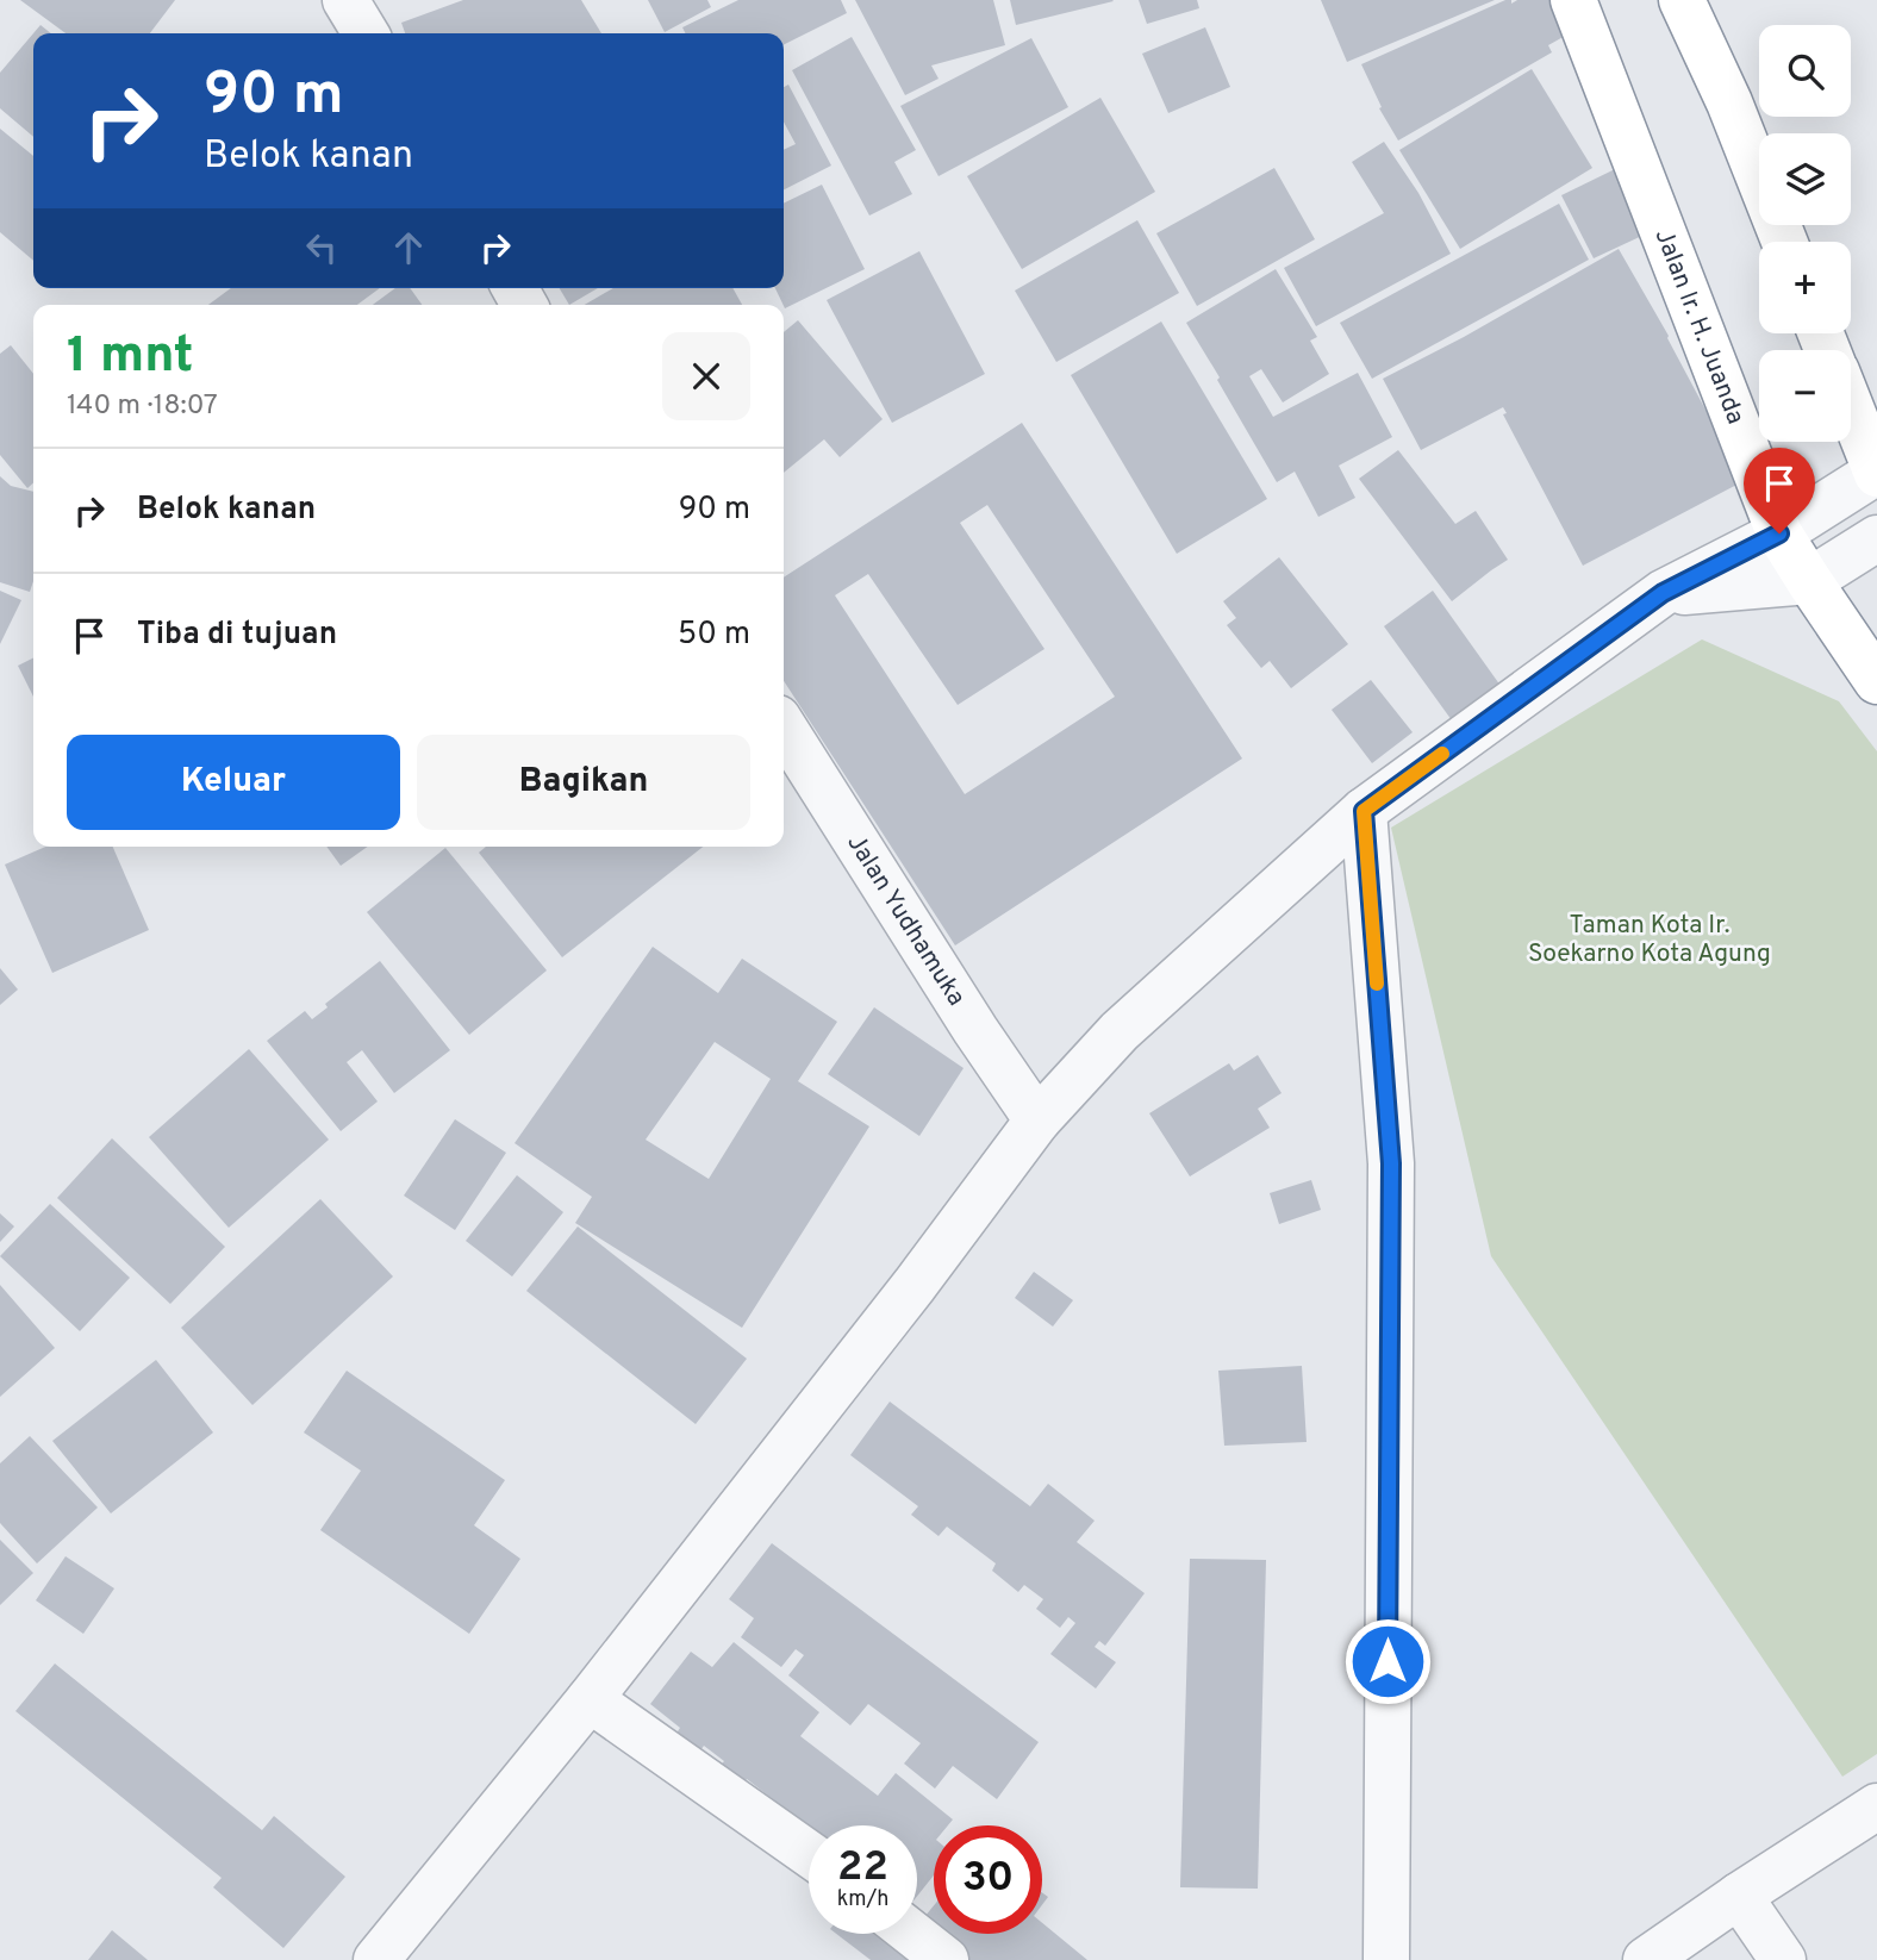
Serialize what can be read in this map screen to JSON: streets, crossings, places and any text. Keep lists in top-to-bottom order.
{
  "streets": {
    "highway": ["Jalan Ir. H. Juanda"],
    "street": ["Jalan Yudhamuka"]
  },
  "parks": ["Taman Kota Ir. Soekarno Kota Agung"],
  "page": {
    "map_buttons": ["+", "−"],
    "turn": ["90 m", "Belok kanan"],
    "heading": ["1 mnt", "140 m · 18:07"],
    "list": [
      {
        "name": "Belok kanan",
        "value": "90 m"
      },
      {
        "name": "Tiba di tujuan",
        "value": "50 m"
      }
    ],
    "buttons": ["Keluar", "Bagikan"],
    "speed": "22 km/h",
    "limit": "30"
  }
}
